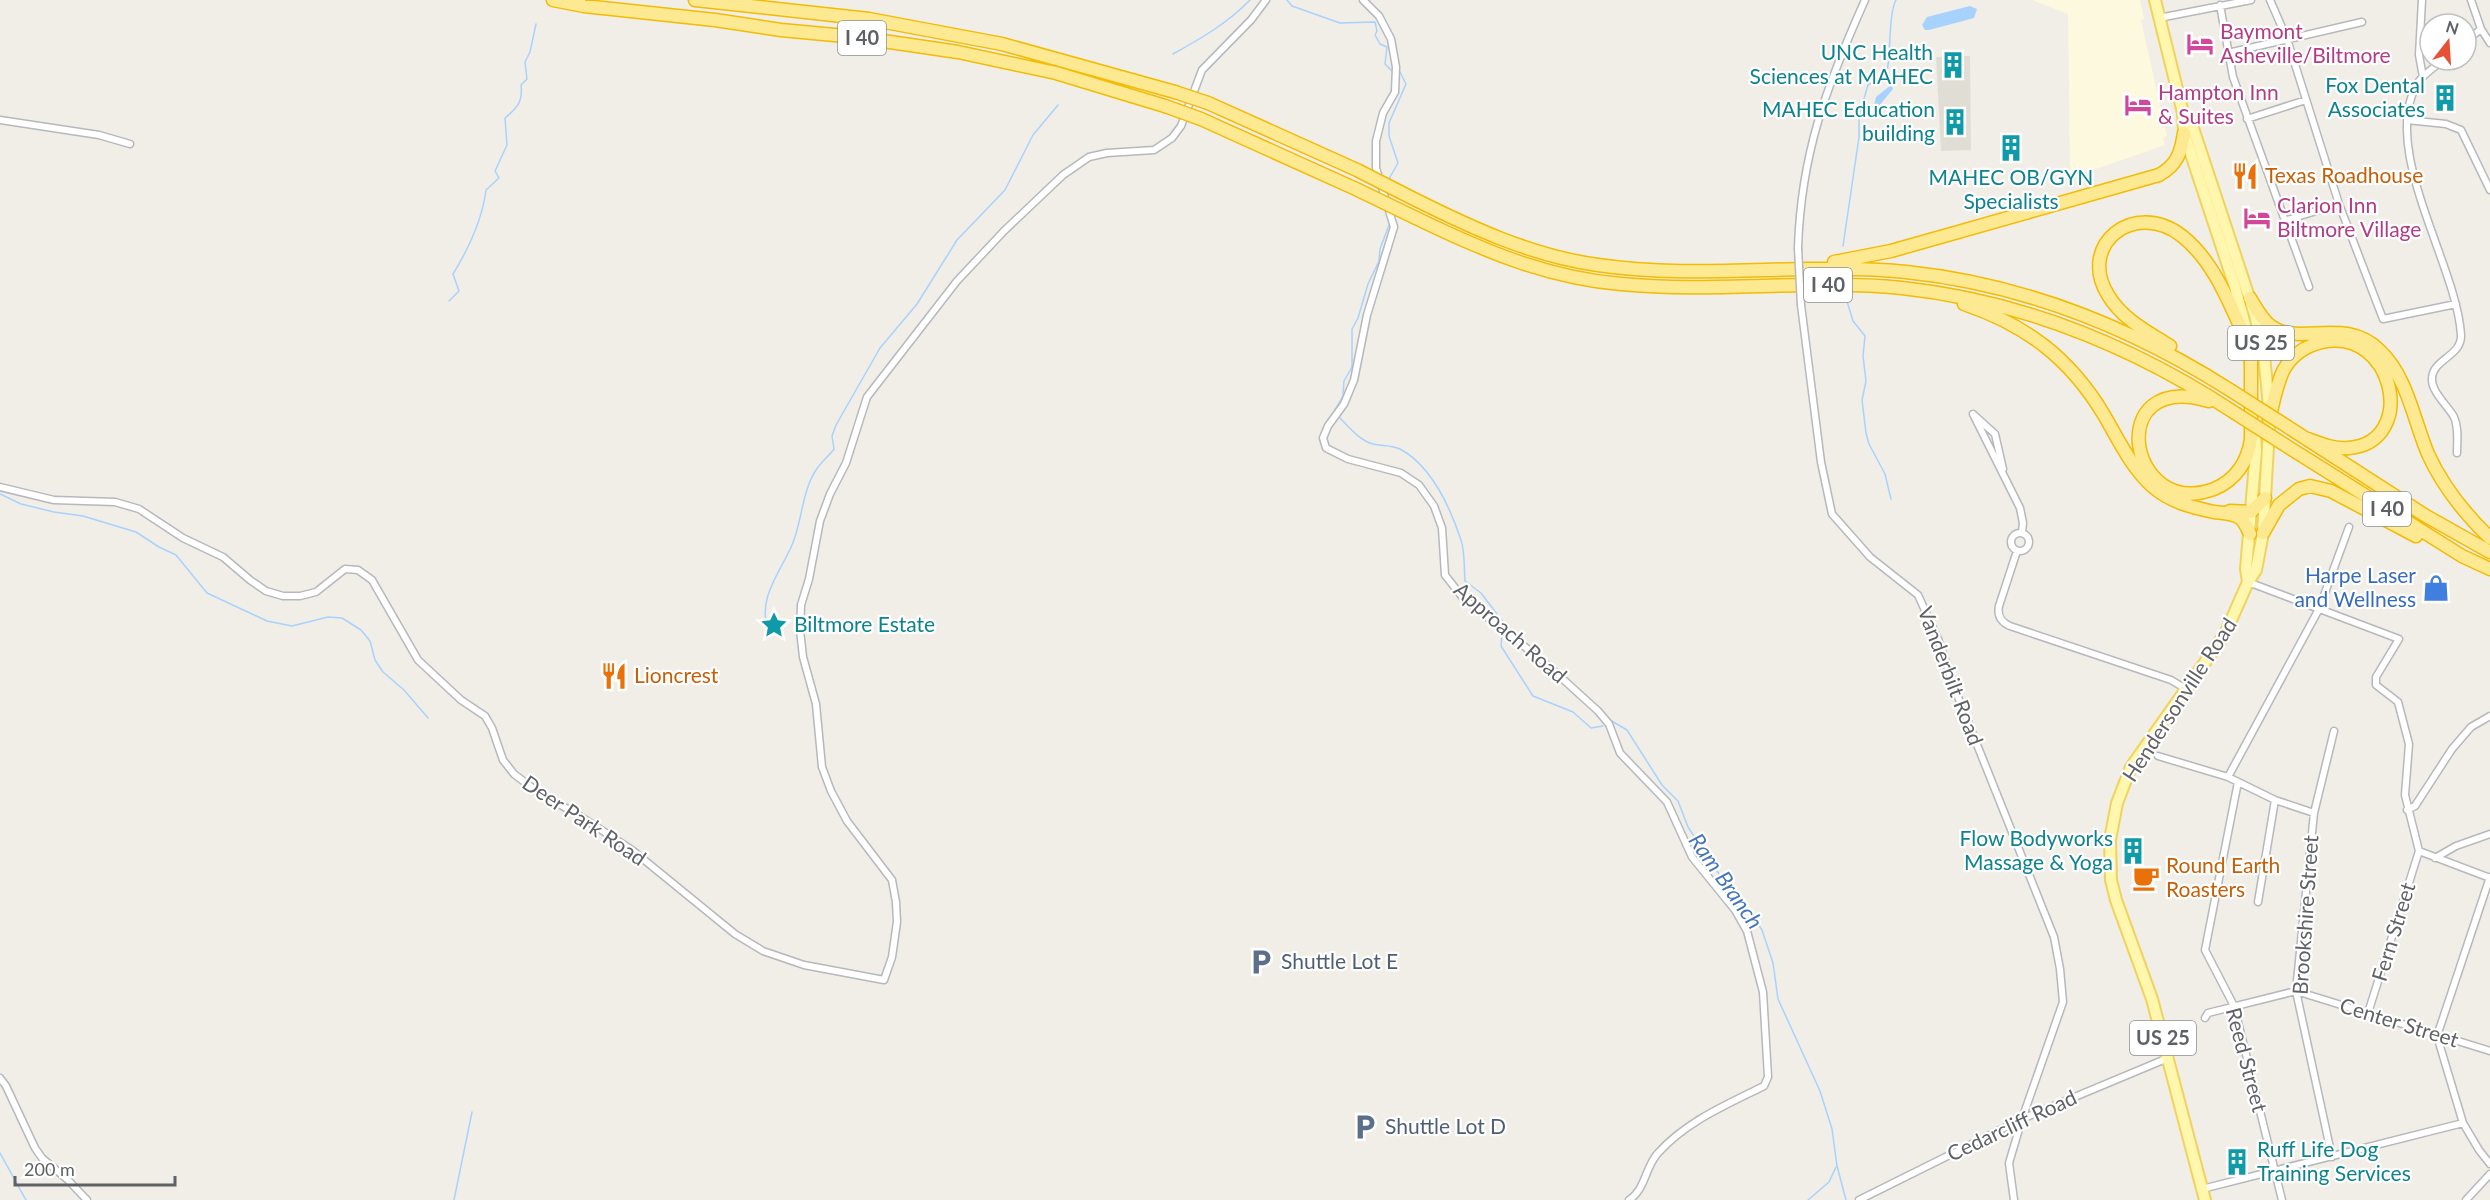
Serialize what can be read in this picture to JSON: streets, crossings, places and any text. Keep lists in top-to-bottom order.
{
  "streets": {
    "highway": ["I 40"],
    "main road": ["US 25", "Hendersonville Road"],
    "street": [
      "Approach Road",
      "Vanderbilt Road",
      "Deer Park Road",
      "Brookshire Street",
      "Fern Street",
      "Center Street",
      "Reed Street",
      "Cedarcliff Road"
    ]
  },
  "crossings": [
    ["Vanderbilt Road", "Cedarcliff Road"],
    ["Hendersonville Road", "Cedarcliff Road"],
    ["Brookshire Street", "Center Street"],
    ["Fern Street", "Center Street"]
  ],
  "water": ["Ram Branch"],
  "places": {
    "hotel": ["Baymont Asheville/Biltmore", "Hampton Inn & Suites", "Clarion Inn Biltmore Village"],
    "building": [
      "UNC Health Sciences at MAHEC",
      "Fox Dental Associates",
      "MAHEC Education building",
      "MAHEC OB/GYN Specialists",
      "Flow Bodyworks Massage & Yoga",
      "Ruff Life Dog Training Services"
    ],
    "restaurant": ["Texas Roadhouse", "Lioncrest"],
    "shop": ["Harpe Laser and Wellness"],
    "place": ["Biltmore Estate"],
    "cafe": ["Round Earth Roasters"],
    "parking": ["Shuttle Lot E", "Shuttle Lot D"]
  },
  "scale_bar": "200 m",
  "north": "top"
}
